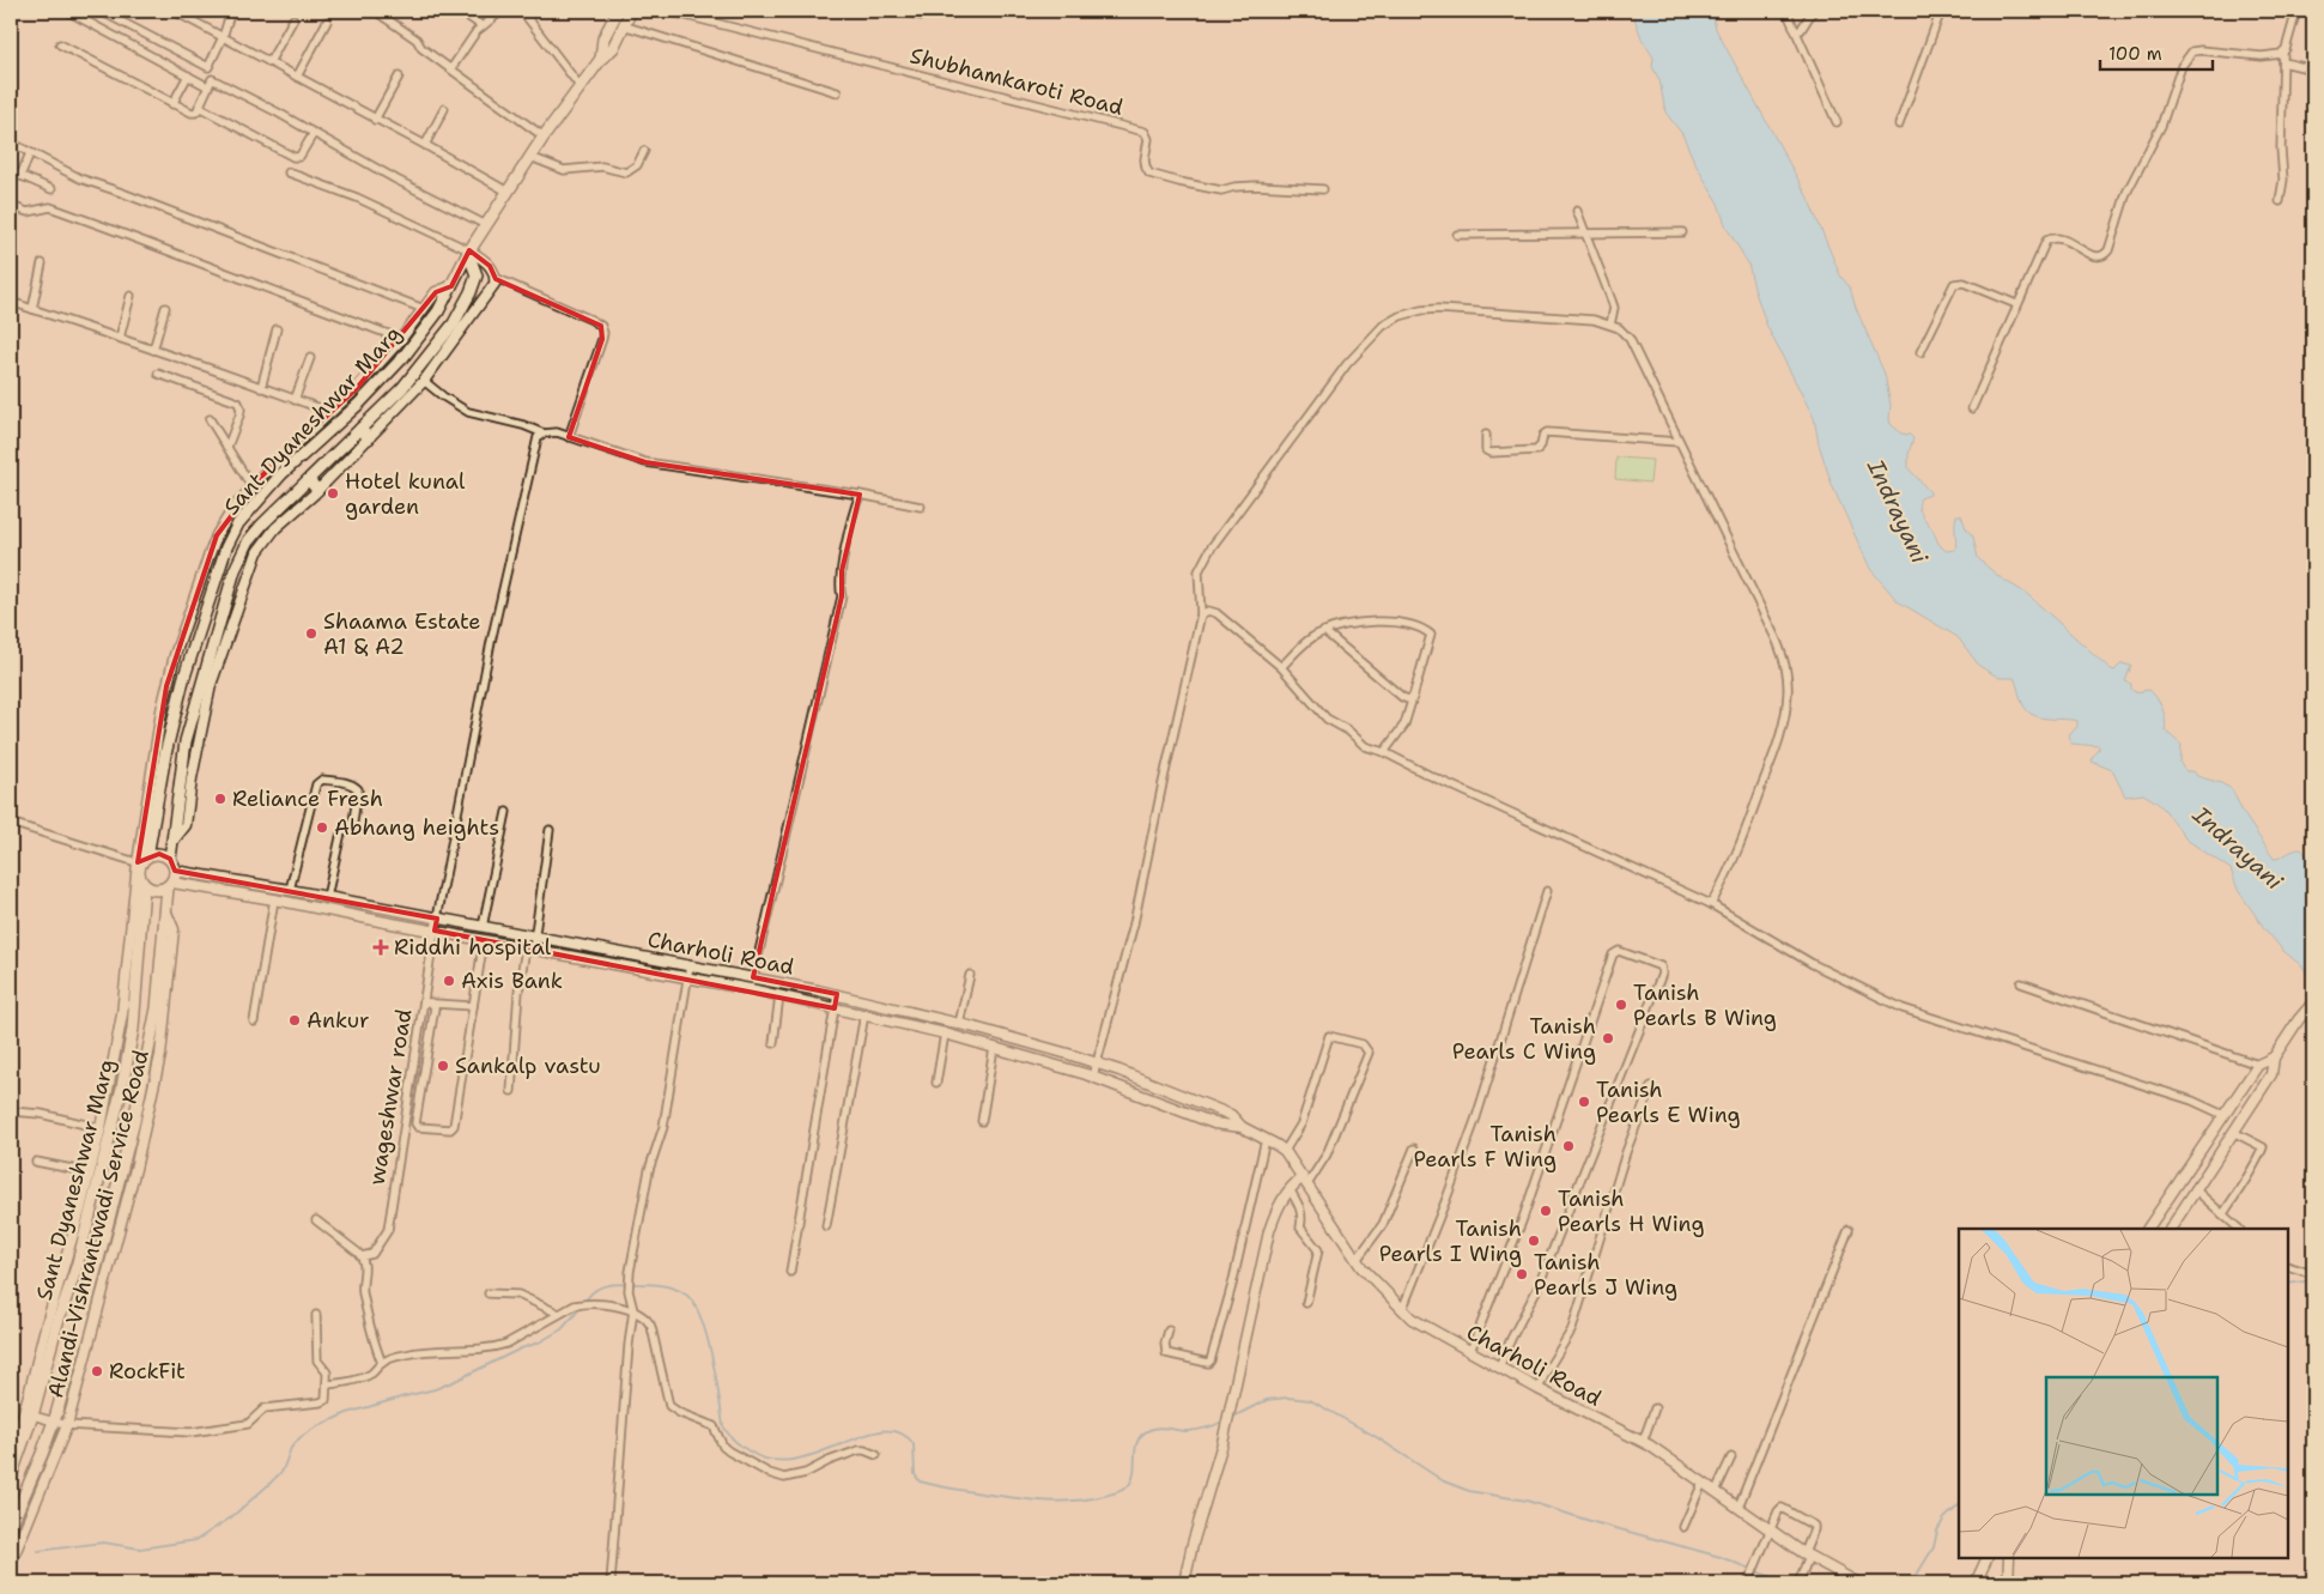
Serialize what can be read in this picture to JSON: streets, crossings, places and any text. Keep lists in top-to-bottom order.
{
  "streets": {
    "main road": ["Sant Dyaneshwar Marg"],
    "street": [
      "Shubhamkaroti Road",
      "Charholi Road",
      "wageshwar road",
      "Alandi-Vishrantwadi Service Road"
    ]
  },
  "crossings": [
    ["Sant Dyaneshwar Marg", "Charholi Road"],
    ["Sant Dyaneshwar Marg", "Alandi-Vishrantwadi Service Road"],
    ["Charholi Road", "wageshwar road"]
  ],
  "water": ["Indrayani"],
  "places": {
    "other": [
      "Hotel kunal garden",
      "Shaama Estate A1 & A2",
      "Reliance Fresh",
      "Abhang heights",
      "Axis Bank",
      "Tanish Pearls B Wing",
      "Ankur",
      "Tanish Pearls C Wing",
      "Sankalp vastu",
      "Tanish Pearls E Wing",
      "Tanish Pearls F Wing",
      "Tanish Pearls H Wing",
      "Tanish Pearls I Wing",
      "Tanish Pearls J Wing",
      "RockFit"
    ],
    "health": ["Riddhi hospital"]
  },
  "scale_bar": "100 m"
}
